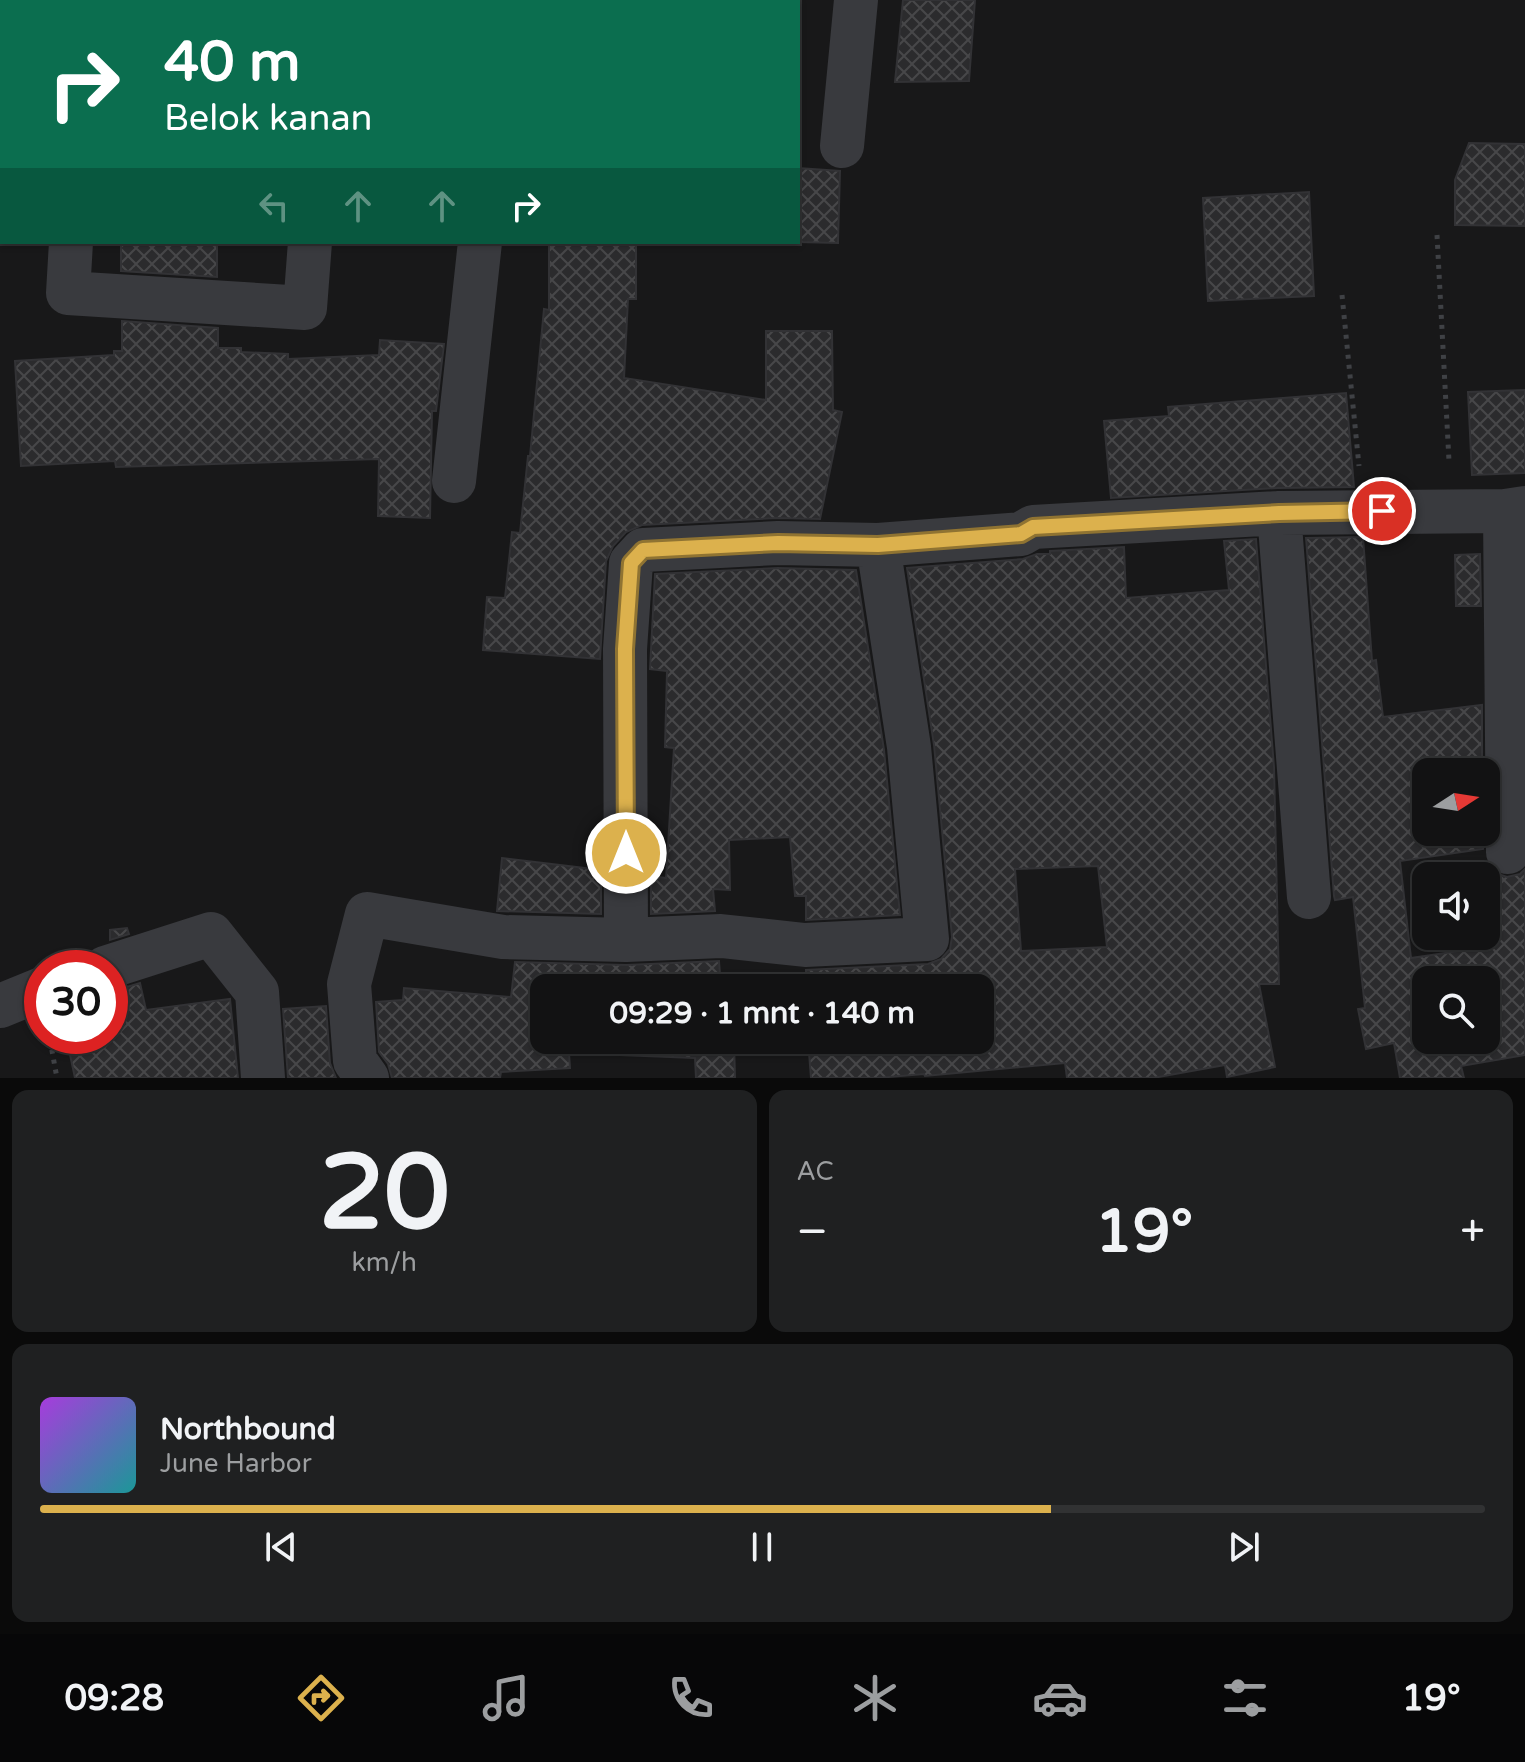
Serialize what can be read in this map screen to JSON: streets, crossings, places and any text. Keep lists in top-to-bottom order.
{
  "north": "right",
  "page": {
    "turn": ["40 m", "Belok kanan"],
    "limit": "30",
    "trip": "09:29 · 1 mnt · 140 m",
    "tile": [
      ["20", "km/h"],
      "AC"
    ],
    "heat": ["−", "19°", "+"],
    "song": ["Northbound", "June Harbor"],
    "tabs": ["09:28", "19°"]
  }
}
